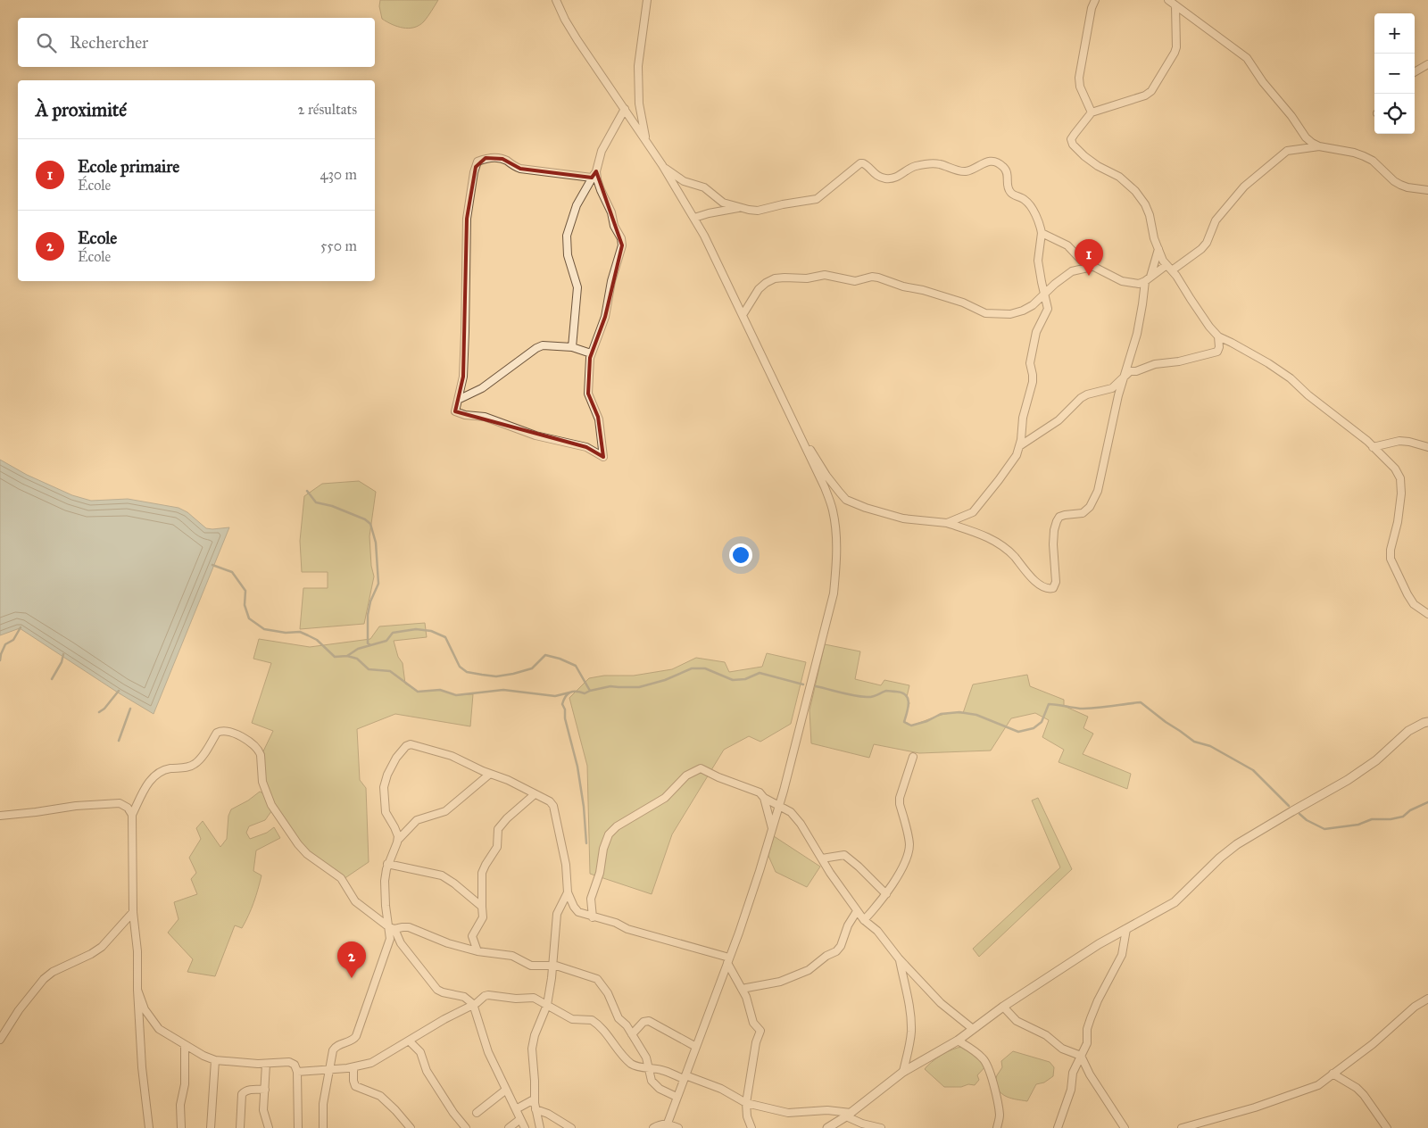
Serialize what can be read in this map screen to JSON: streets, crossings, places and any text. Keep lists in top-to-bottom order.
{
  "page": {
    "map_buttons": ["+", "−"],
    "search": "Rechercher",
    "heading": ["À proximité", "2 résultats"],
    "list": [
      {
        "mark": "1",
        "name": "Ecole primaire",
        "note": "École",
        "value": "430 m"
      },
      {
        "mark": "2",
        "name": "Ecole",
        "note": "École",
        "value": "550 m"
      }
    ],
    "pins": ["1", "2"]
  }
}
